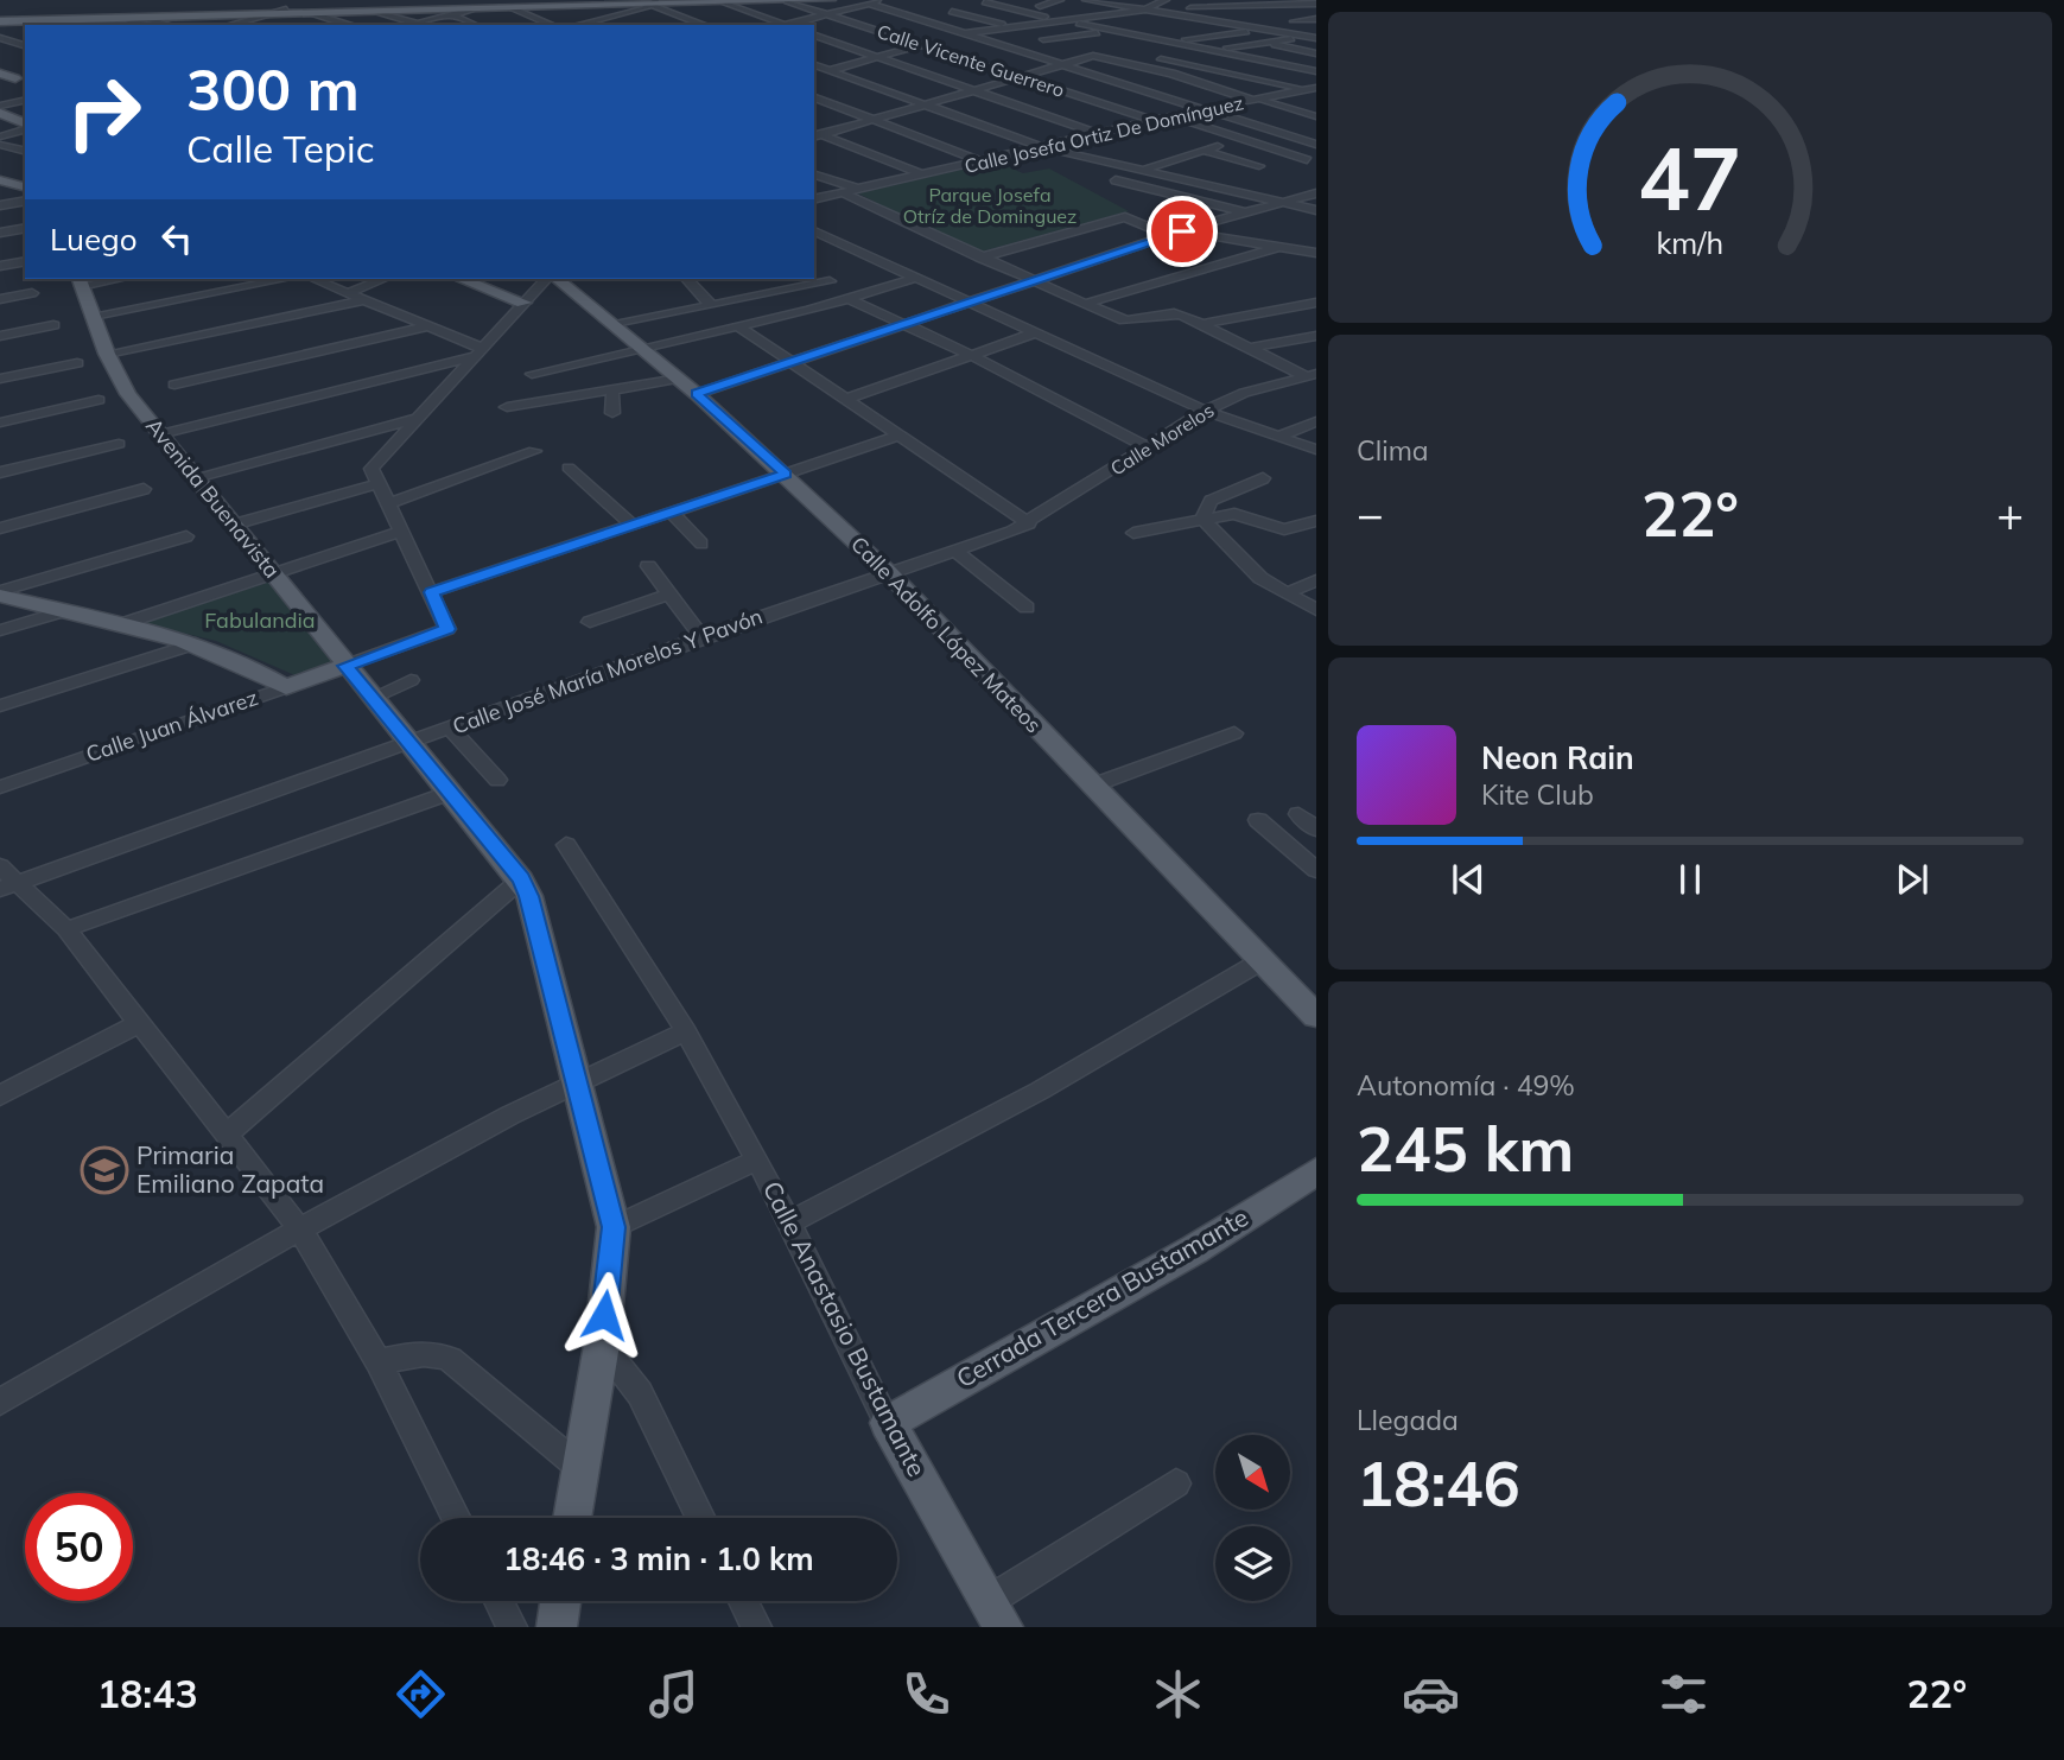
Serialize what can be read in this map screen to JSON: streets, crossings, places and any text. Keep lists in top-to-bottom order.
{
  "streets": {
    "main road": [
      "Avenida Buenavista",
      "Calle Adolfo López Mateos",
      "Calle Juan Álvarez",
      "Cerrada Tercera Bustamante",
      "Calle Anastasio Bustamante"
    ],
    "street": [
      "Calle Vicente Guerrero",
      "Calle Josefa Ortiz De Domínguez",
      "Calle Morelos",
      "Calle José María Morelos Y Pavón"
    ]
  },
  "crossings": [
    ["Calle Vicente Guerrero", "Calle Josefa Ortiz De Domínguez"],
    ["Calle Morelos", "Calle José María Morelos Y Pavón"],
    ["Avenida Buenavista", "Calle José María Morelos Y Pavón"],
    ["Avenida Buenavista", "Calle Juan Álvarez"],
    ["Calle Adolfo López Mateos", "Calle José María Morelos Y Pavón"],
    ["Cerrada Tercera Bustamante", "Calle Anastasio Bustamante"]
  ],
  "parks": ["Parque Josefa Otríz de Dominguez", "Fabulandia"],
  "places": {
    "school or university": ["Primaria Emiliano Zapata"]
  },
  "north": "bottom right",
  "page": {
    "turn": ["300 m", "Calle Tepic"],
    "then": "Luego",
    "tile": [
      "Clima",
      ["Autonomía · 49%", "245 km"],
      ["Llegada", "18:46"]
    ],
    "heat": ["−", "22°", "+"],
    "song": ["Neon Rain", "Kite Club"],
    "limit": "50",
    "trip": "18:46 · 3 min · 1.0 km",
    "tabs": ["18:43", "22°"],
    "gauge": ["47", "km/h"]
  }
}
